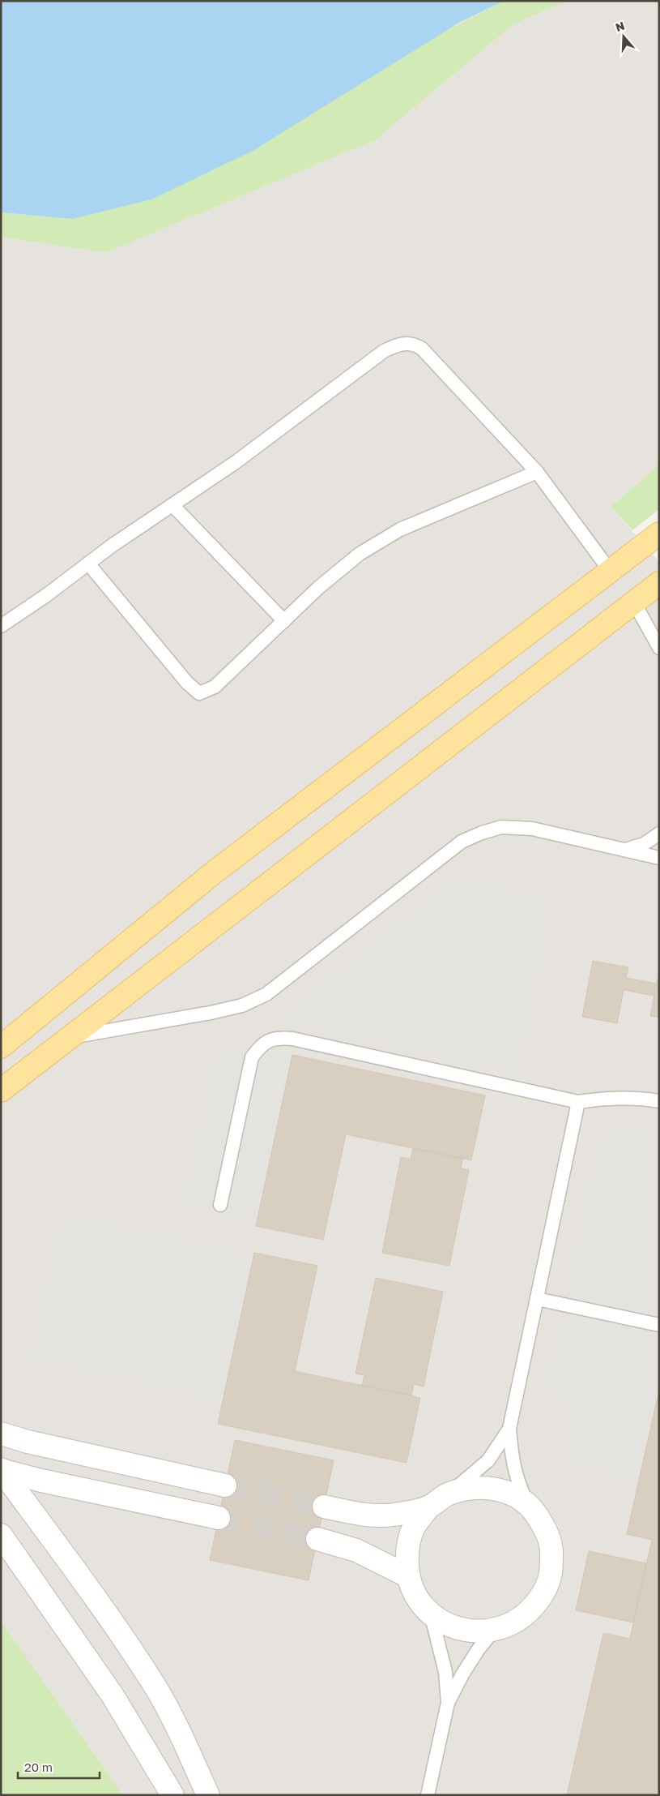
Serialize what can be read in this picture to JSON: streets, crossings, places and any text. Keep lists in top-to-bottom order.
{
  "scale_bar": "20 m",
  "north": "top"
}
